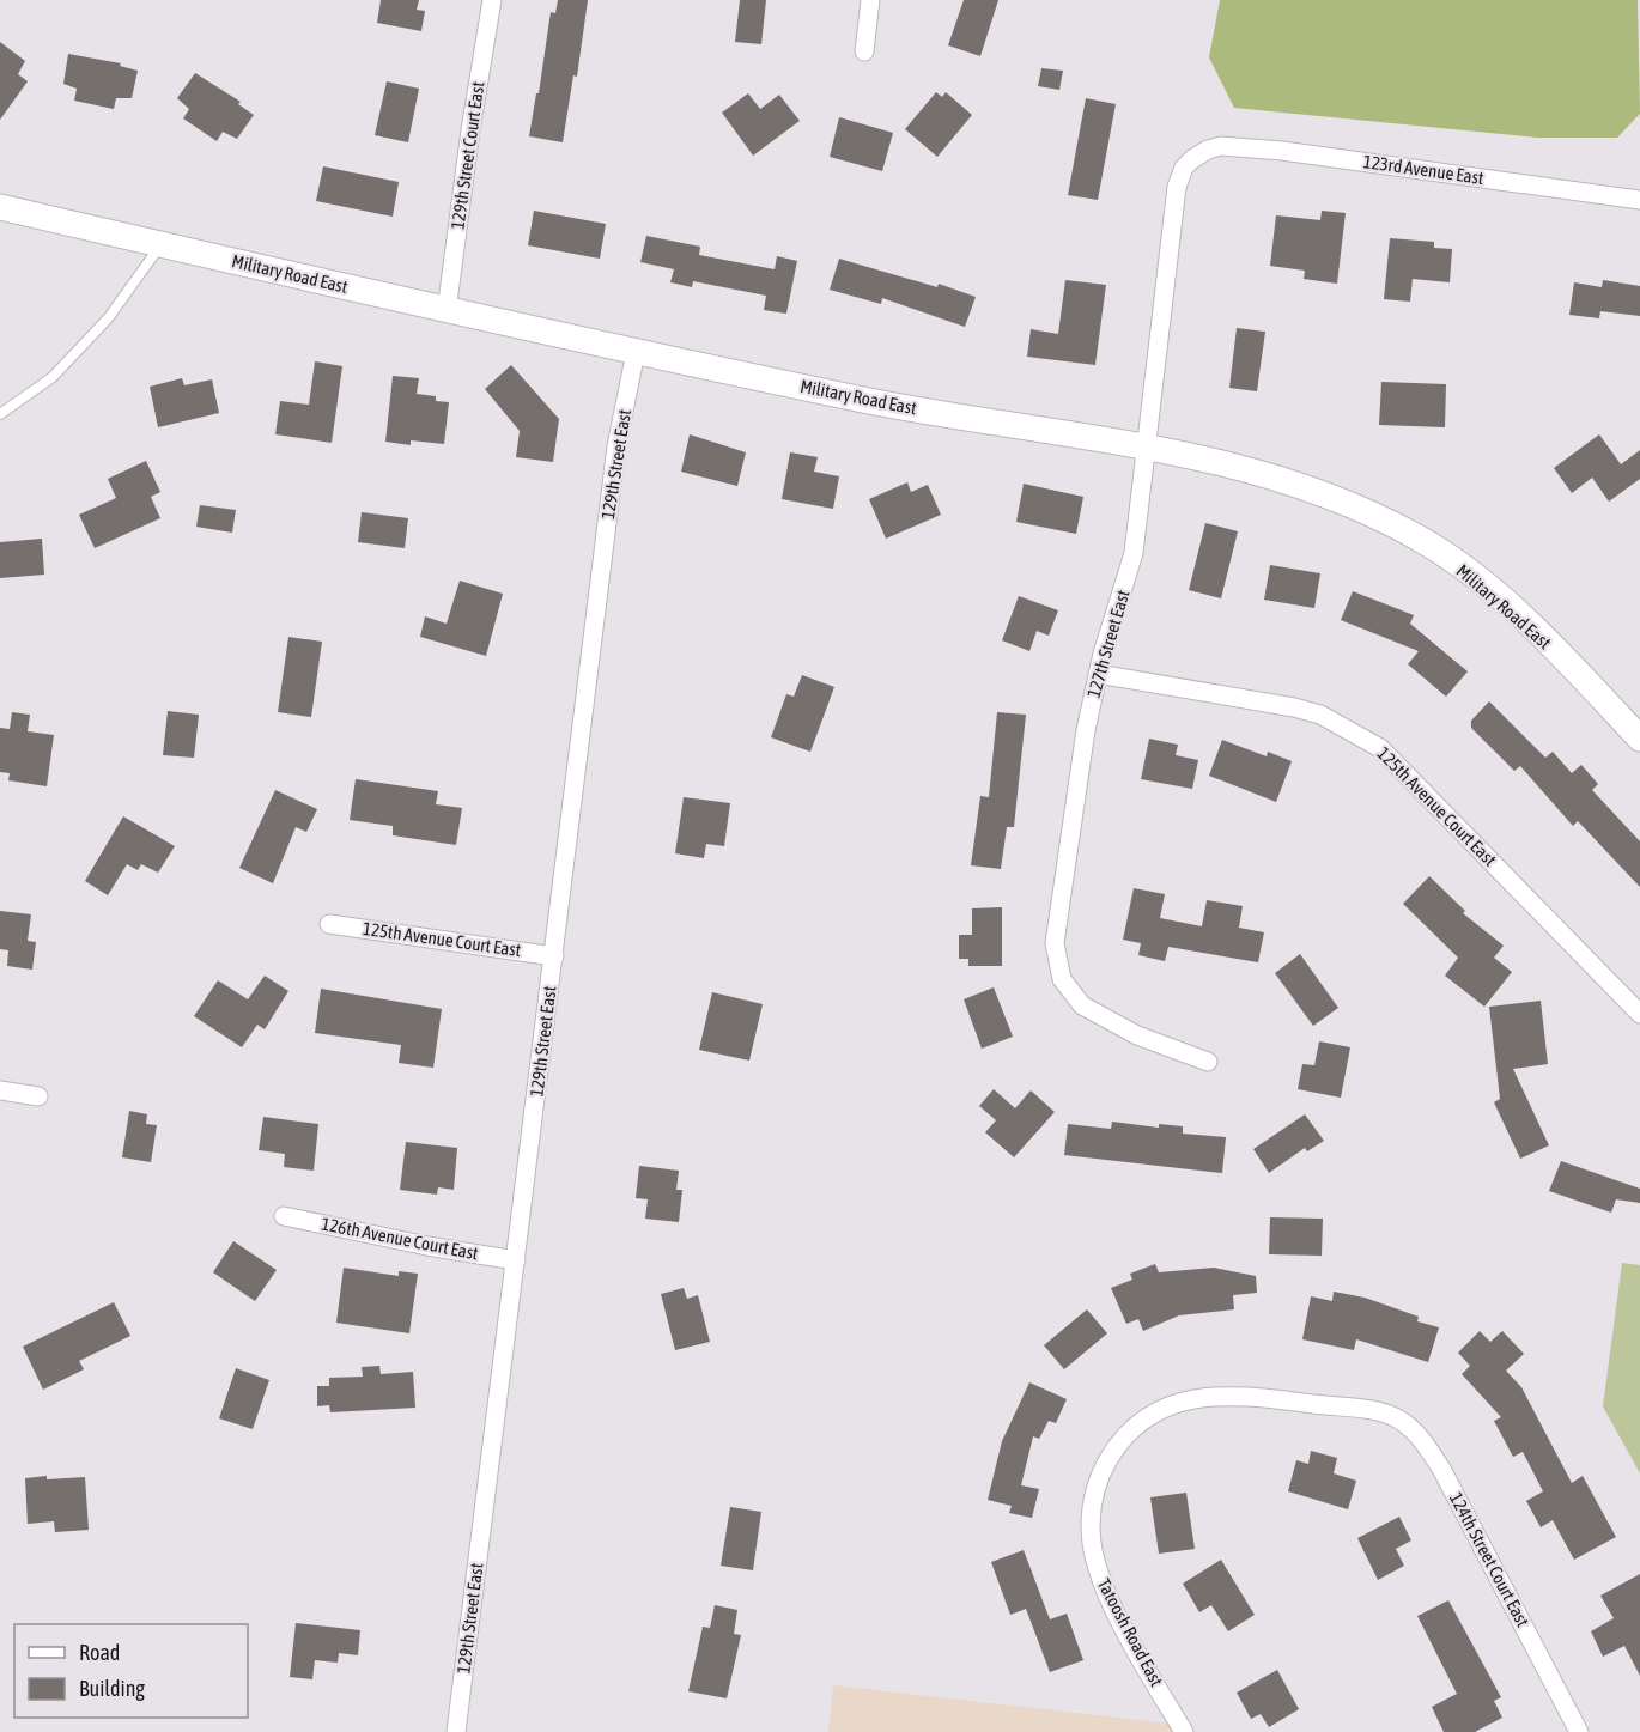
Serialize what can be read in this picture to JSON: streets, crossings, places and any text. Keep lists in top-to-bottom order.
{
  "streets": {
    "main road": ["Military Road East"],
    "street": [
      "129th Street Court East",
      "123rd Avenue East",
      "129th Street East",
      "127th Street East",
      "125th Avenue Court East",
      "126th Avenue Court East",
      "124th Street Court East",
      "Tatoosh Road East"
    ]
  },
  "crossings": [
    ["129th Street Court East", "Military Road East"],
    ["123rd Avenue East", "127th Street East"],
    ["Military Road East", "129th Street East"],
    ["Military Road East", "127th Street East"],
    ["129th Street East", "125th Avenue Court East"],
    ["129th Street East", "126th Avenue Court East"],
    ["127th Street East", "125th Avenue Court East"],
    ["124th Street Court East", "Tatoosh Road East"]
  ],
  "legend": ["Road", "Building"]
}
